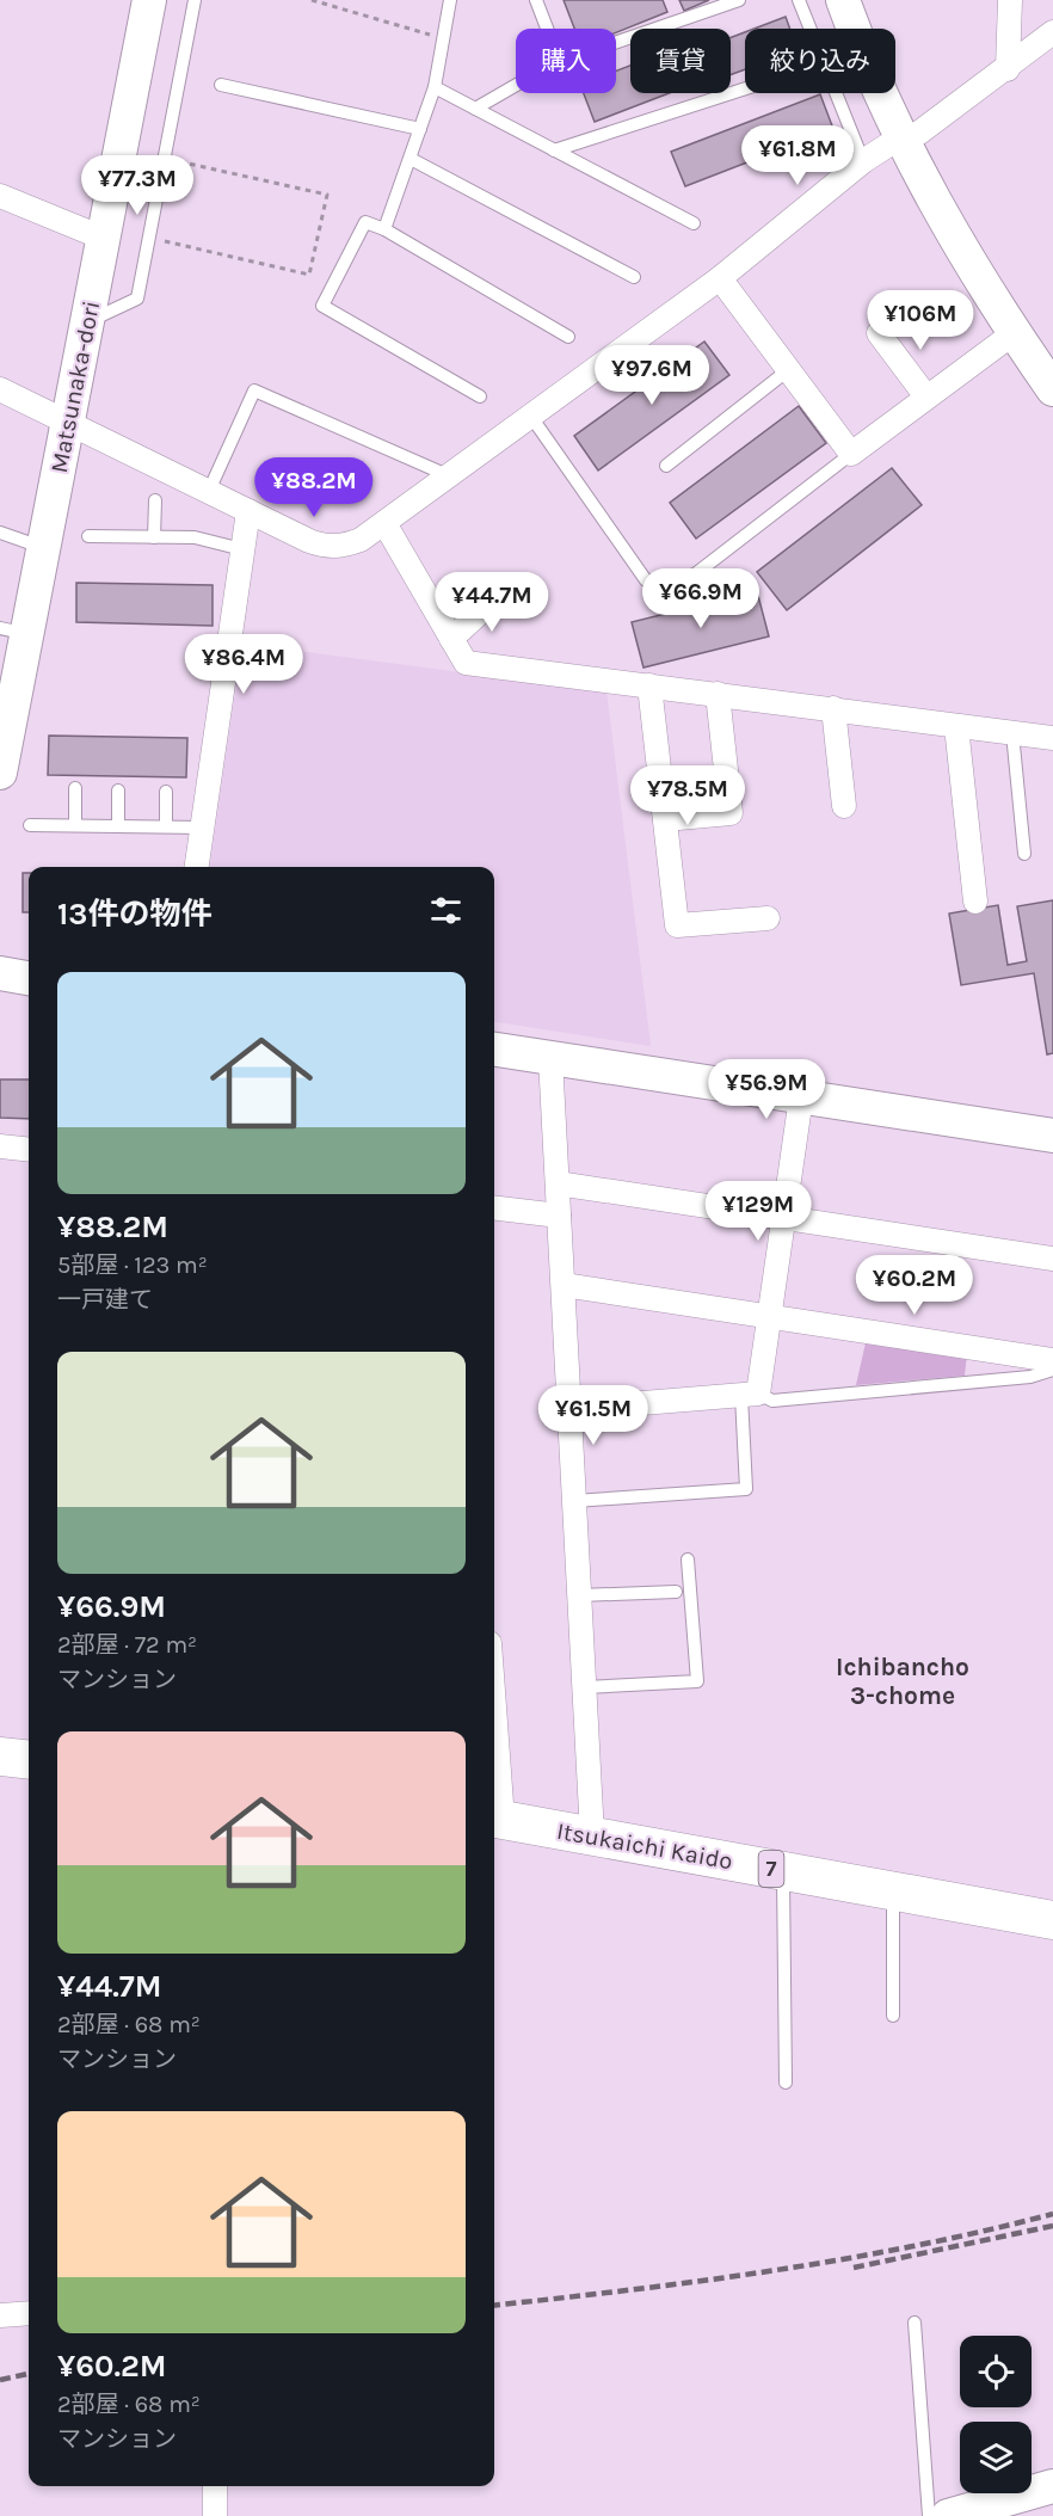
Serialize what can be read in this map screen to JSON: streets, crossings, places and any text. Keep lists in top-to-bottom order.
{
  "streets": {
    "main road": ["Itsukaichi Kaido", "7"],
    "street": ["Matsunaka-dori"]
  },
  "districts": ["Ichibancho 3-chome"],
  "page": {
    "chip": ["購入", "賃貸", "絞り込み"],
    "price": [
      "¥61.8M",
      "¥77.3M",
      "¥106M",
      "¥97.6M",
      "¥88.2M",
      "¥66.9M",
      "¥44.7M",
      "¥86.4M",
      "¥78.5M",
      "¥56.9M",
      "¥129M",
      "¥60.2M",
      "¥61.5M"
    ],
    "heading": "13件の物件",
    "list": [
      {
        "name": "¥88.2M",
        "note": "5部屋 · 123 m² · 一戸建て"
      },
      {
        "name": "¥66.9M",
        "note": "2部屋 · 72 m² · マンション"
      },
      {
        "name": "¥44.7M",
        "note": "2部屋 · 68 m² · マンション"
      },
      {
        "name": "¥60.2M",
        "note": "2部屋 · 68 m² · マンション"
      }
    ]
  }
}
